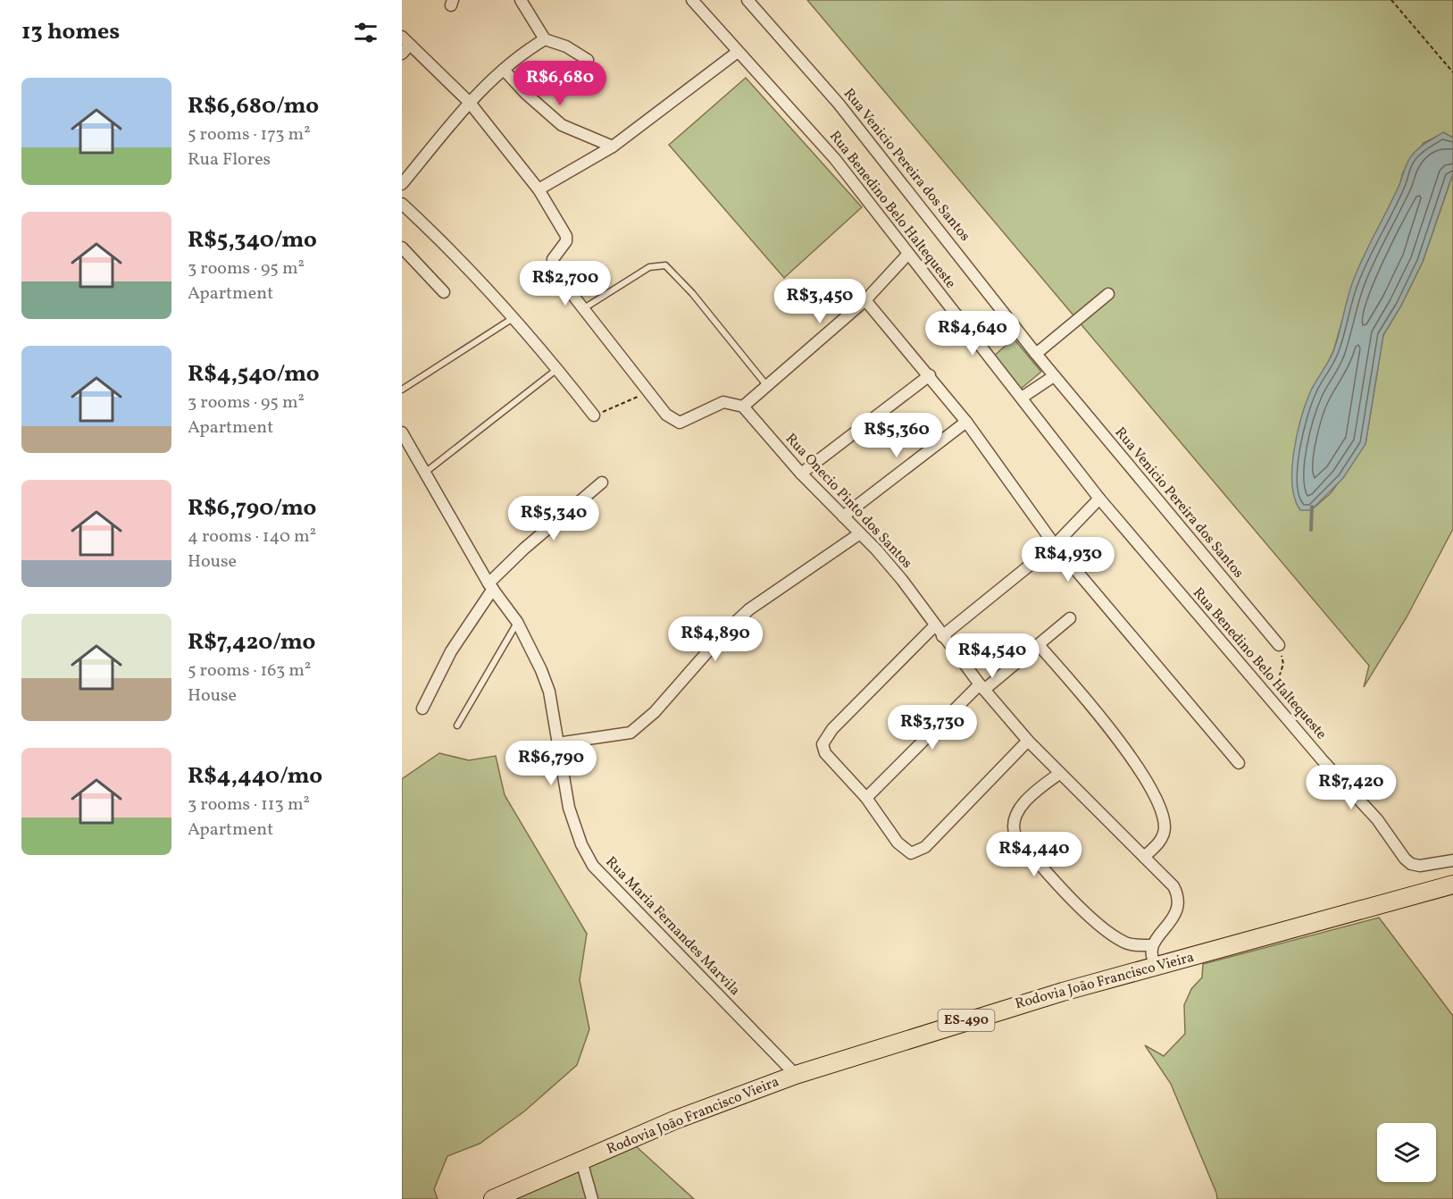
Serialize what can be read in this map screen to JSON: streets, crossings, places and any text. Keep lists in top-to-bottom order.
{
  "streets": {
    "main road": ["Rodovia João Francisco Vieira", "ES-490"],
    "street": [
      "Rua Venicio Pereira dos Santos",
      "Rua Benedino Belo Haltequeste",
      "Rua Onecio Pinto dos Santos",
      "Rua Maria Fernandes Marvila"
    ]
  },
  "crossings": [
    ["Rua Maria Fernandes Marvila", "Rodovia João Francisco Vieira"]
  ],
  "page": {
    "heading": "13 homes",
    "price": [
      "R$6,680",
      "R$2,700",
      "R$3,450",
      "R$4,640",
      "R$5,360",
      "R$5,340",
      "R$4,930",
      "R$4,890",
      "R$4,540",
      "R$3,730",
      "R$6,790",
      "R$7,420",
      "R$4,440"
    ],
    "list": [
      {
        "name": "R$6,680/mo",
        "note": "5 rooms · 173 m² · Rua Flores"
      },
      {
        "name": "R$5,340/mo",
        "note": "3 rooms · 95 m² · Apartment"
      },
      {
        "name": "R$4,540/mo",
        "note": "3 rooms · 95 m² · Apartment"
      },
      {
        "name": "R$6,790/mo",
        "note": "4 rooms · 140 m² · House"
      },
      {
        "name": "R$7,420/mo",
        "note": "5 rooms · 163 m² · House"
      },
      {
        "name": "R$4,440/mo",
        "note": "3 rooms · 113 m² · Apartment"
      }
    ]
  }
}
